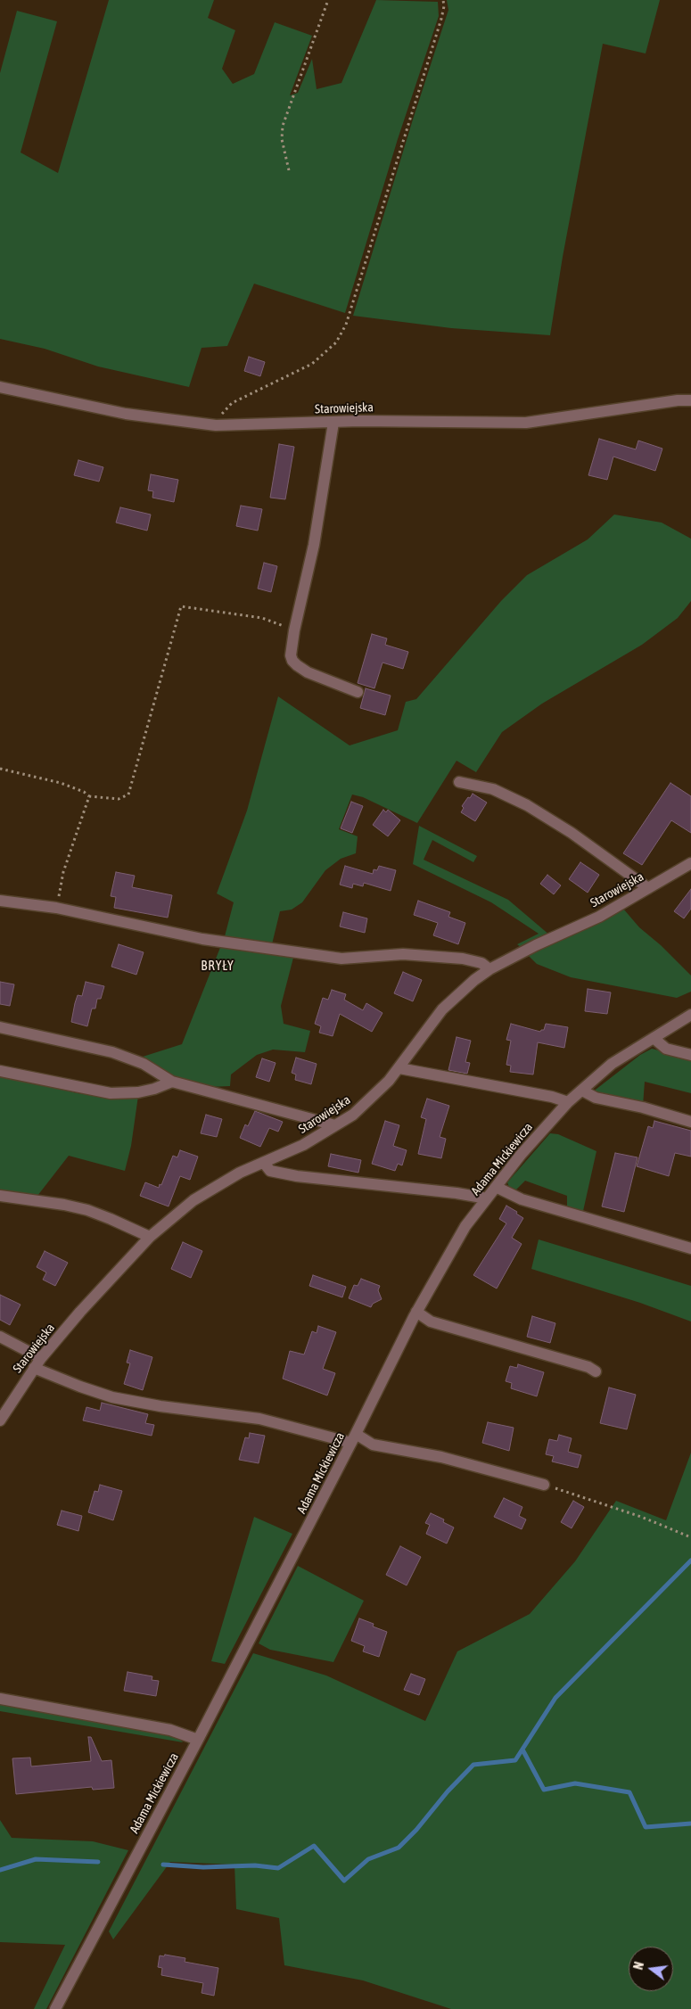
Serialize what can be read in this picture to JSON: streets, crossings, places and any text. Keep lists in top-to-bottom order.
{
  "streets": {
    "street": ["Starowiejska", "Adama Mickiewicza"]
  },
  "districts": ["BRYŁY"],
  "north": "left"
}
